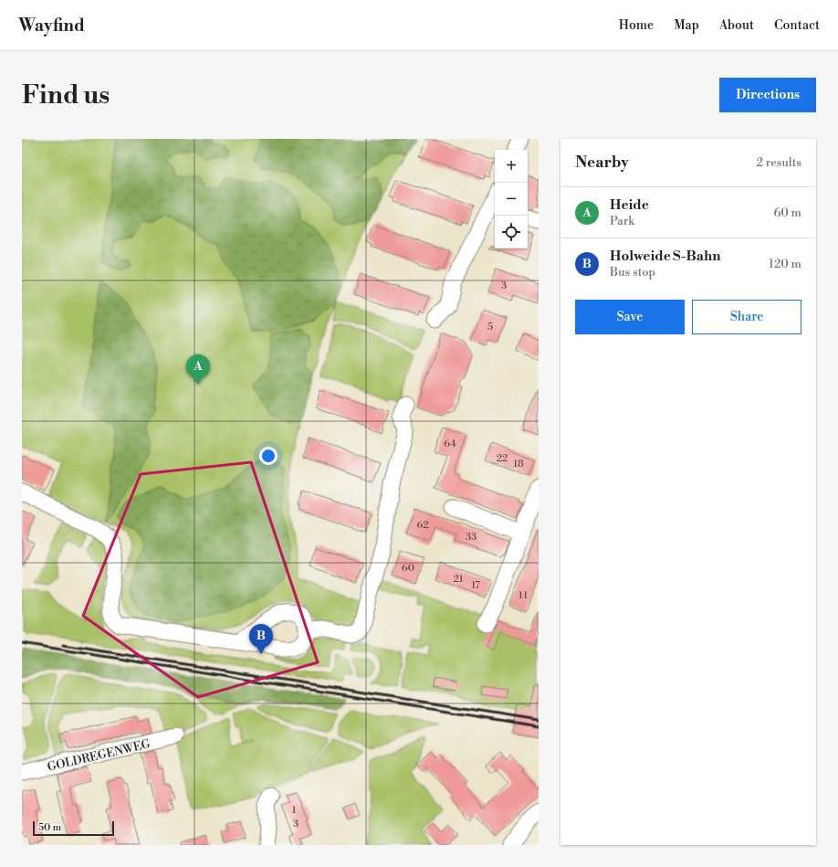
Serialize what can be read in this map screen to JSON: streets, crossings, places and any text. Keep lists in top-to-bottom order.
{
  "streets": {
    "street": ["GOLDREGENWEG"]
  },
  "house_numbers": [
    "3",
    "5",
    "64",
    "22",
    "18",
    "62",
    "33",
    "60",
    "21",
    "17",
    "11",
    "1",
    "3"
  ],
  "scale_bar": "50 m",
  "page": {
    "header": "Wayfind",
    "nav": [
      "Home",
      "Map",
      "About",
      "Contact"
    ],
    "buttons": [
      "Directions",
      ["Save", "Share"]
    ],
    "title": "Find us",
    "heading": ["Nearby", "2 results"],
    "map_buttons": ["+", "−"],
    "list": [
      {
        "mark": "A",
        "name": "Heide",
        "note": "Park",
        "value": "60 m"
      },
      {
        "mark": "B",
        "name": "Holweide S-Bahn",
        "note": "Bus stop",
        "value": "120 m"
      }
    ],
    "pins": ["A", "B"],
    "scale": "50 m"
  }
}
